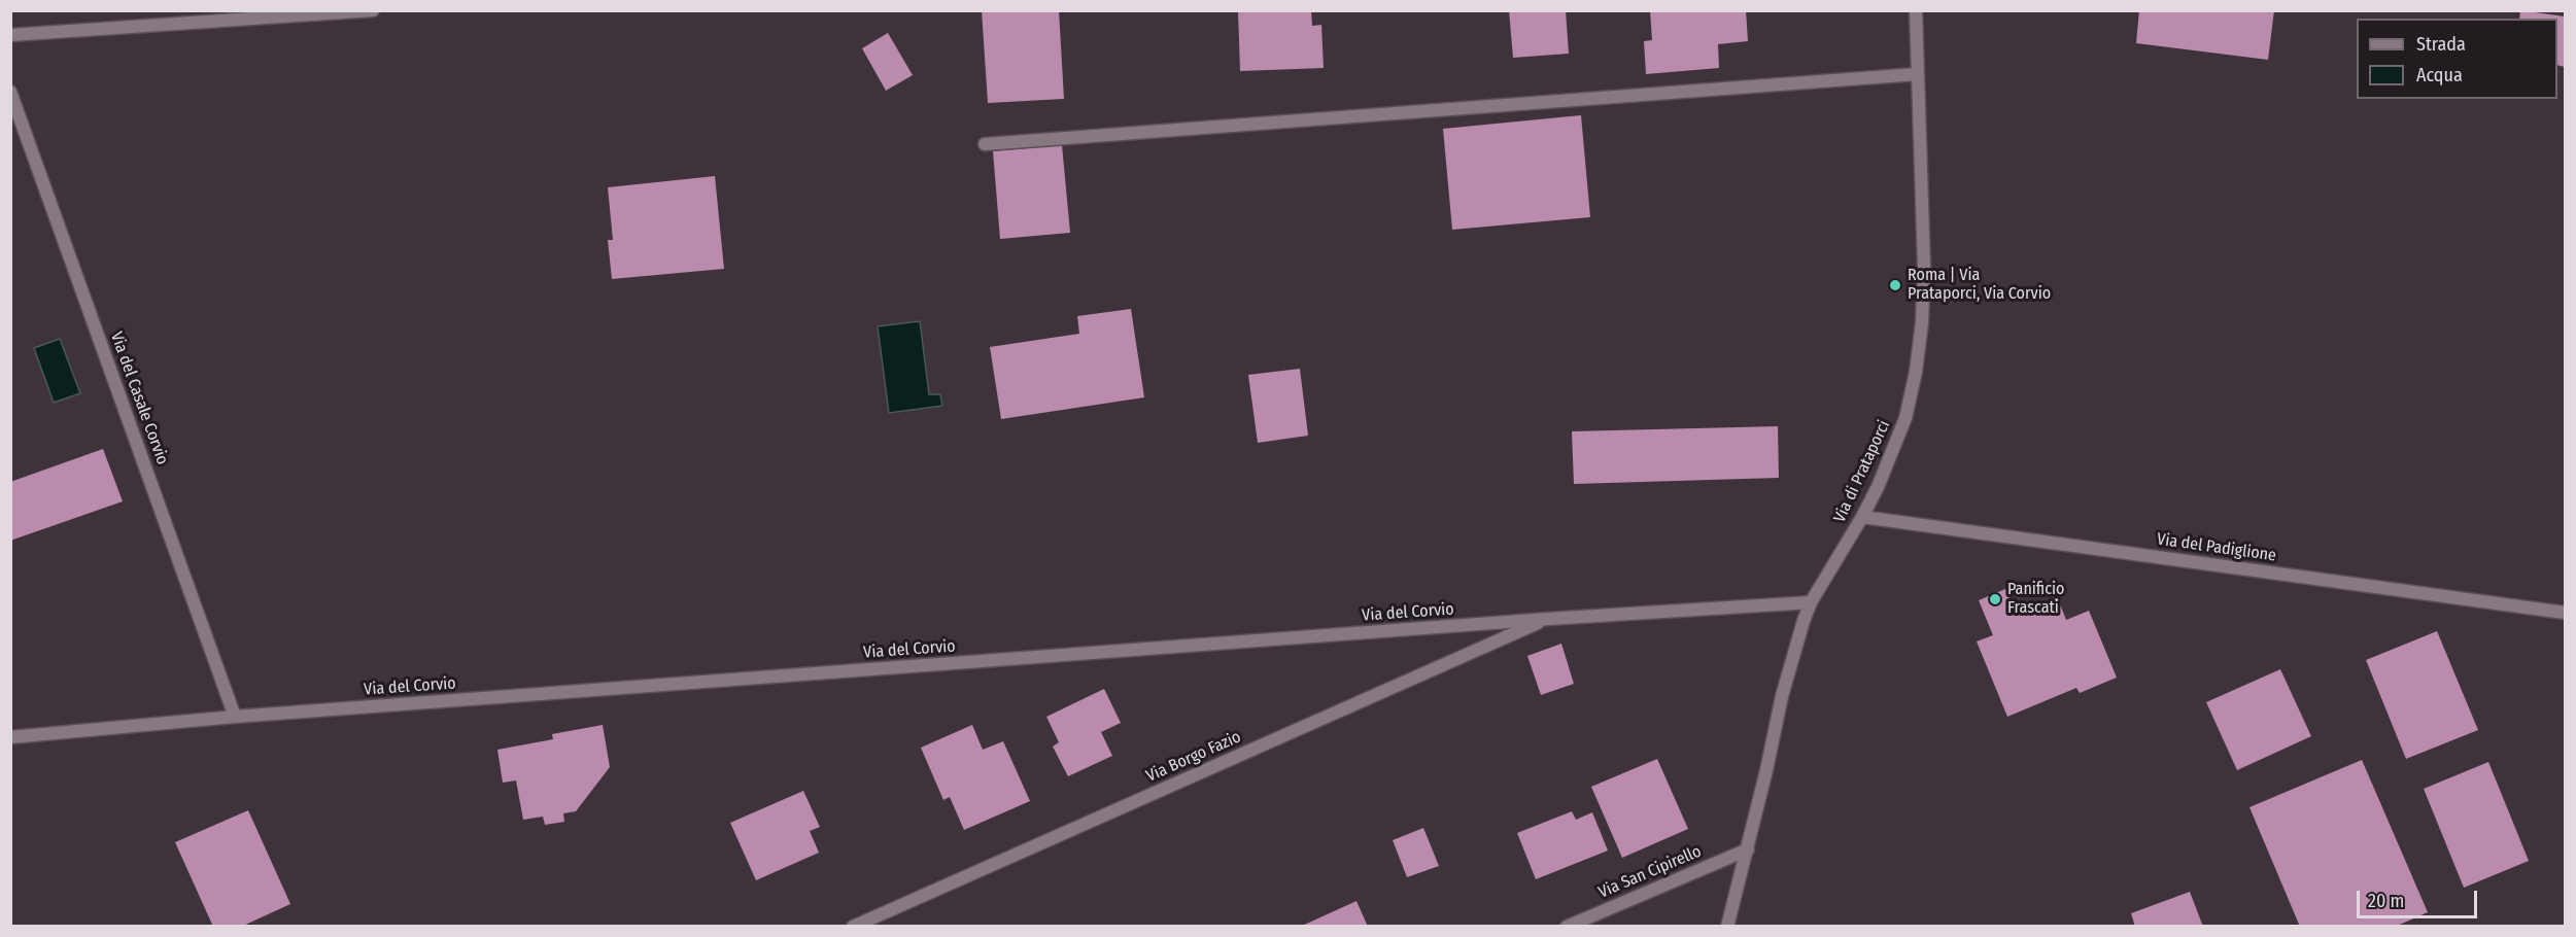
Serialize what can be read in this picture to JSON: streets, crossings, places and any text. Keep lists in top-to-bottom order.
{
  "streets": {
    "street": [
      "Via del Casale Corvio",
      "Via di Prataporci",
      "Via del Padiglione",
      "Via del Corvio",
      "Via Borgo Fazio",
      "Via San Cipirello"
    ]
  },
  "crossings": [
    ["Via del Casale Corvio", "Via del Corvio"],
    ["Via di Prataporci", "Via del Padiglione"],
    ["Via di Prataporci", "Via del Corvio"],
    ["Via di Prataporci", "Via San Cipirello"],
    ["Via del Corvio", "Via Borgo Fazio"]
  ],
  "places": ["Roma | Via Prataporci, Via Corvio", "Panificio Frascati"],
  "legend": ["Strada", "Acqua"],
  "scale_bar": "20 m"
}
